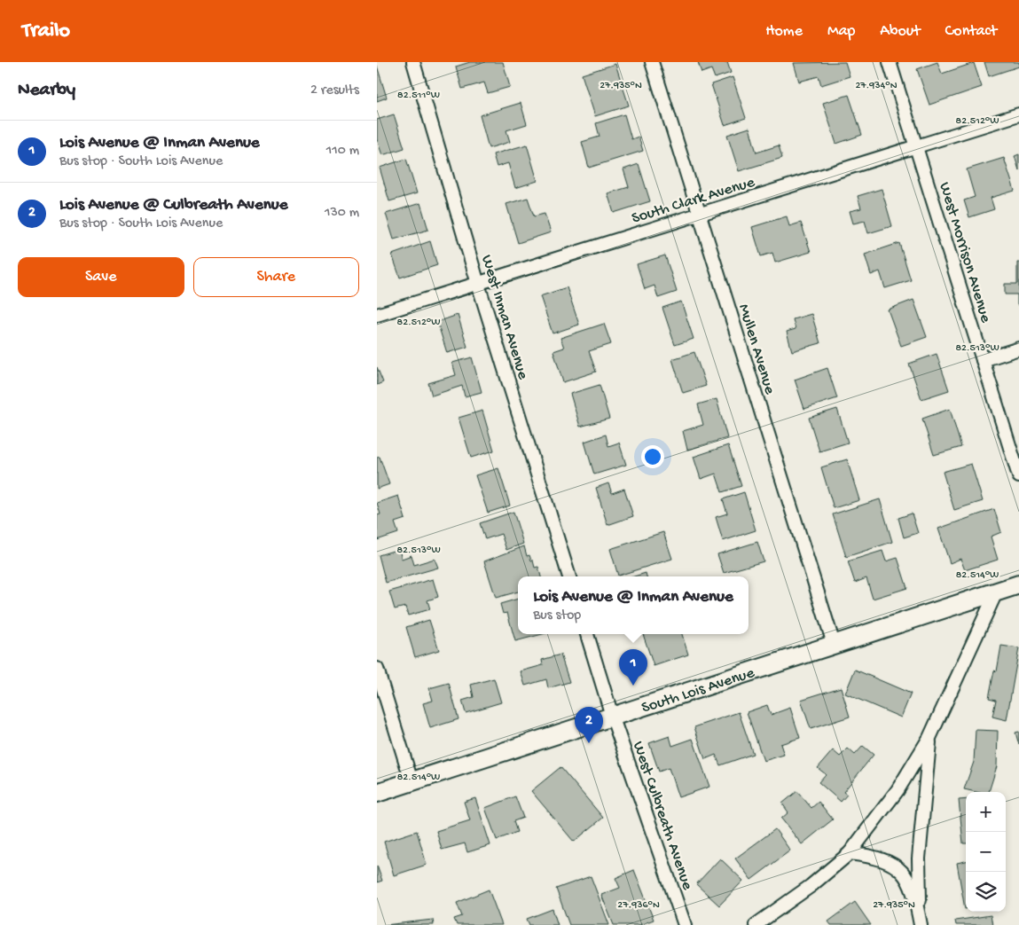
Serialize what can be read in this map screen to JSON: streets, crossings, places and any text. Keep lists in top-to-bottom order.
{
  "streets": {
    "street": [
      "South Clark Avenue",
      "West Morrison Avenue",
      "West Inman Avenue",
      "Mullen Avenue",
      "South Lois Avenue",
      "West Culbreath Avenue"
    ]
  },
  "crossings": [
    ["South Clark Avenue", "West Morrison Avenue"],
    ["South Clark Avenue", "West Inman Avenue"],
    ["South Clark Avenue", "Mullen Avenue"],
    ["Mullen Avenue", "South Lois Avenue"],
    ["South Lois Avenue", "West Culbreath Avenue"]
  ],
  "page": {
    "header": "Trailo",
    "nav": [
      "Home",
      "Map",
      "About",
      "Contact"
    ],
    "heading": ["Nearby", "2 results"],
    "list": [
      {
        "mark": "1",
        "name": "Lois Avenue @ Inman Avenue",
        "note": "Bus stop · South Lois Avenue",
        "value": "110 m"
      },
      {
        "mark": "2",
        "name": "Lois Avenue @ Culbreath Avenue",
        "note": "Bus stop · South Lois Avenue",
        "value": "130 m"
      }
    ],
    "buttons": ["Save", "Share"],
    "popup": ["Lois Avenue @ Inman Avenue", "Bus stop"],
    "pins": ["1", "2"],
    "map_buttons": ["+", "−"]
  },
  "coordinates": [
    "27.935°N",
    "27.934°N",
    "82.511°W",
    "82.512°W",
    "82.513°W",
    "82.514°W",
    "27.936°N"
  ]
}
